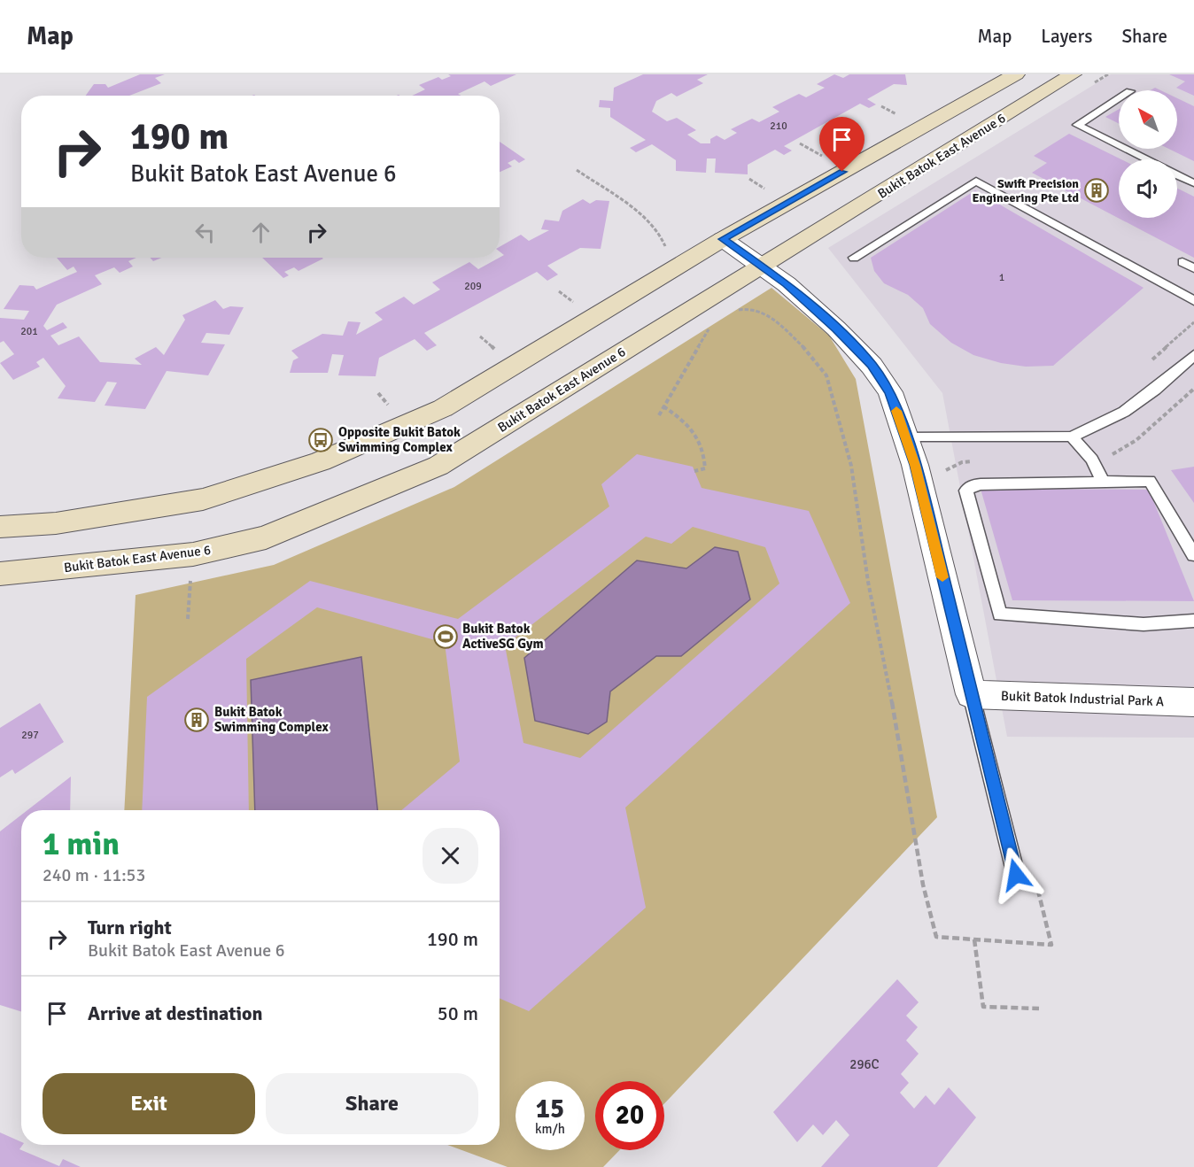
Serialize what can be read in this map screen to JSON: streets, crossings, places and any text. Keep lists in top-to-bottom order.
{
  "streets": {
    "main road": ["Bukit Batok East Avenue 6"],
    "street": ["Bukit Batok Industrial Park A"]
  },
  "places": {
    "building": ["Swift Precision Engineering Pte Ltd", "Bukit Batok Swimming Complex"],
    "bus stop": ["Opposite Bukit Batok Swimming Complex"],
    "sports": ["Bukit Batok ActiveSG Gym"]
  },
  "house_numbers": [
    "210",
    "1",
    "209",
    "201",
    "297",
    "296C"
  ],
  "north": "top left",
  "page": {
    "header": "Map",
    "nav": ["Map", "Layers", "Share"],
    "turn": ["190 m", "Bukit Batok East Avenue 6"],
    "heading": ["1 min", "240 m · 11:53"],
    "list": [
      {
        "name": "Turn right",
        "note": "Bukit Batok East Avenue 6",
        "value": "190 m"
      },
      {
        "name": "Arrive at destination",
        "value": "50 m"
      }
    ],
    "buttons": ["Exit", "Share"],
    "speed": "15 km/h",
    "limit": "20"
  }
}
